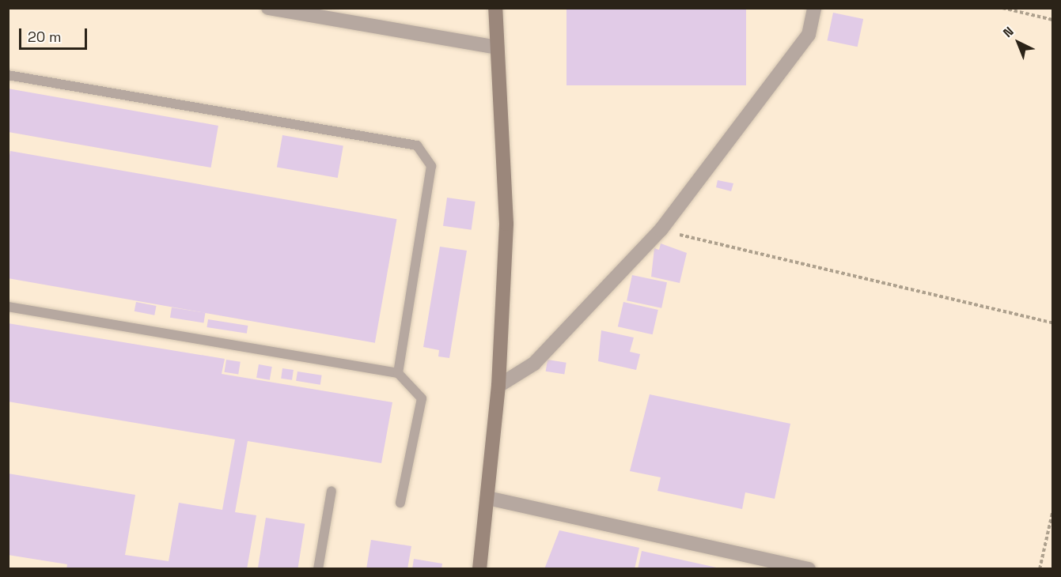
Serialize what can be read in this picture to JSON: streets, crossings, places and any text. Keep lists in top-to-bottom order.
{
  "scale_bar": "20 m",
  "north": "top left"
}
